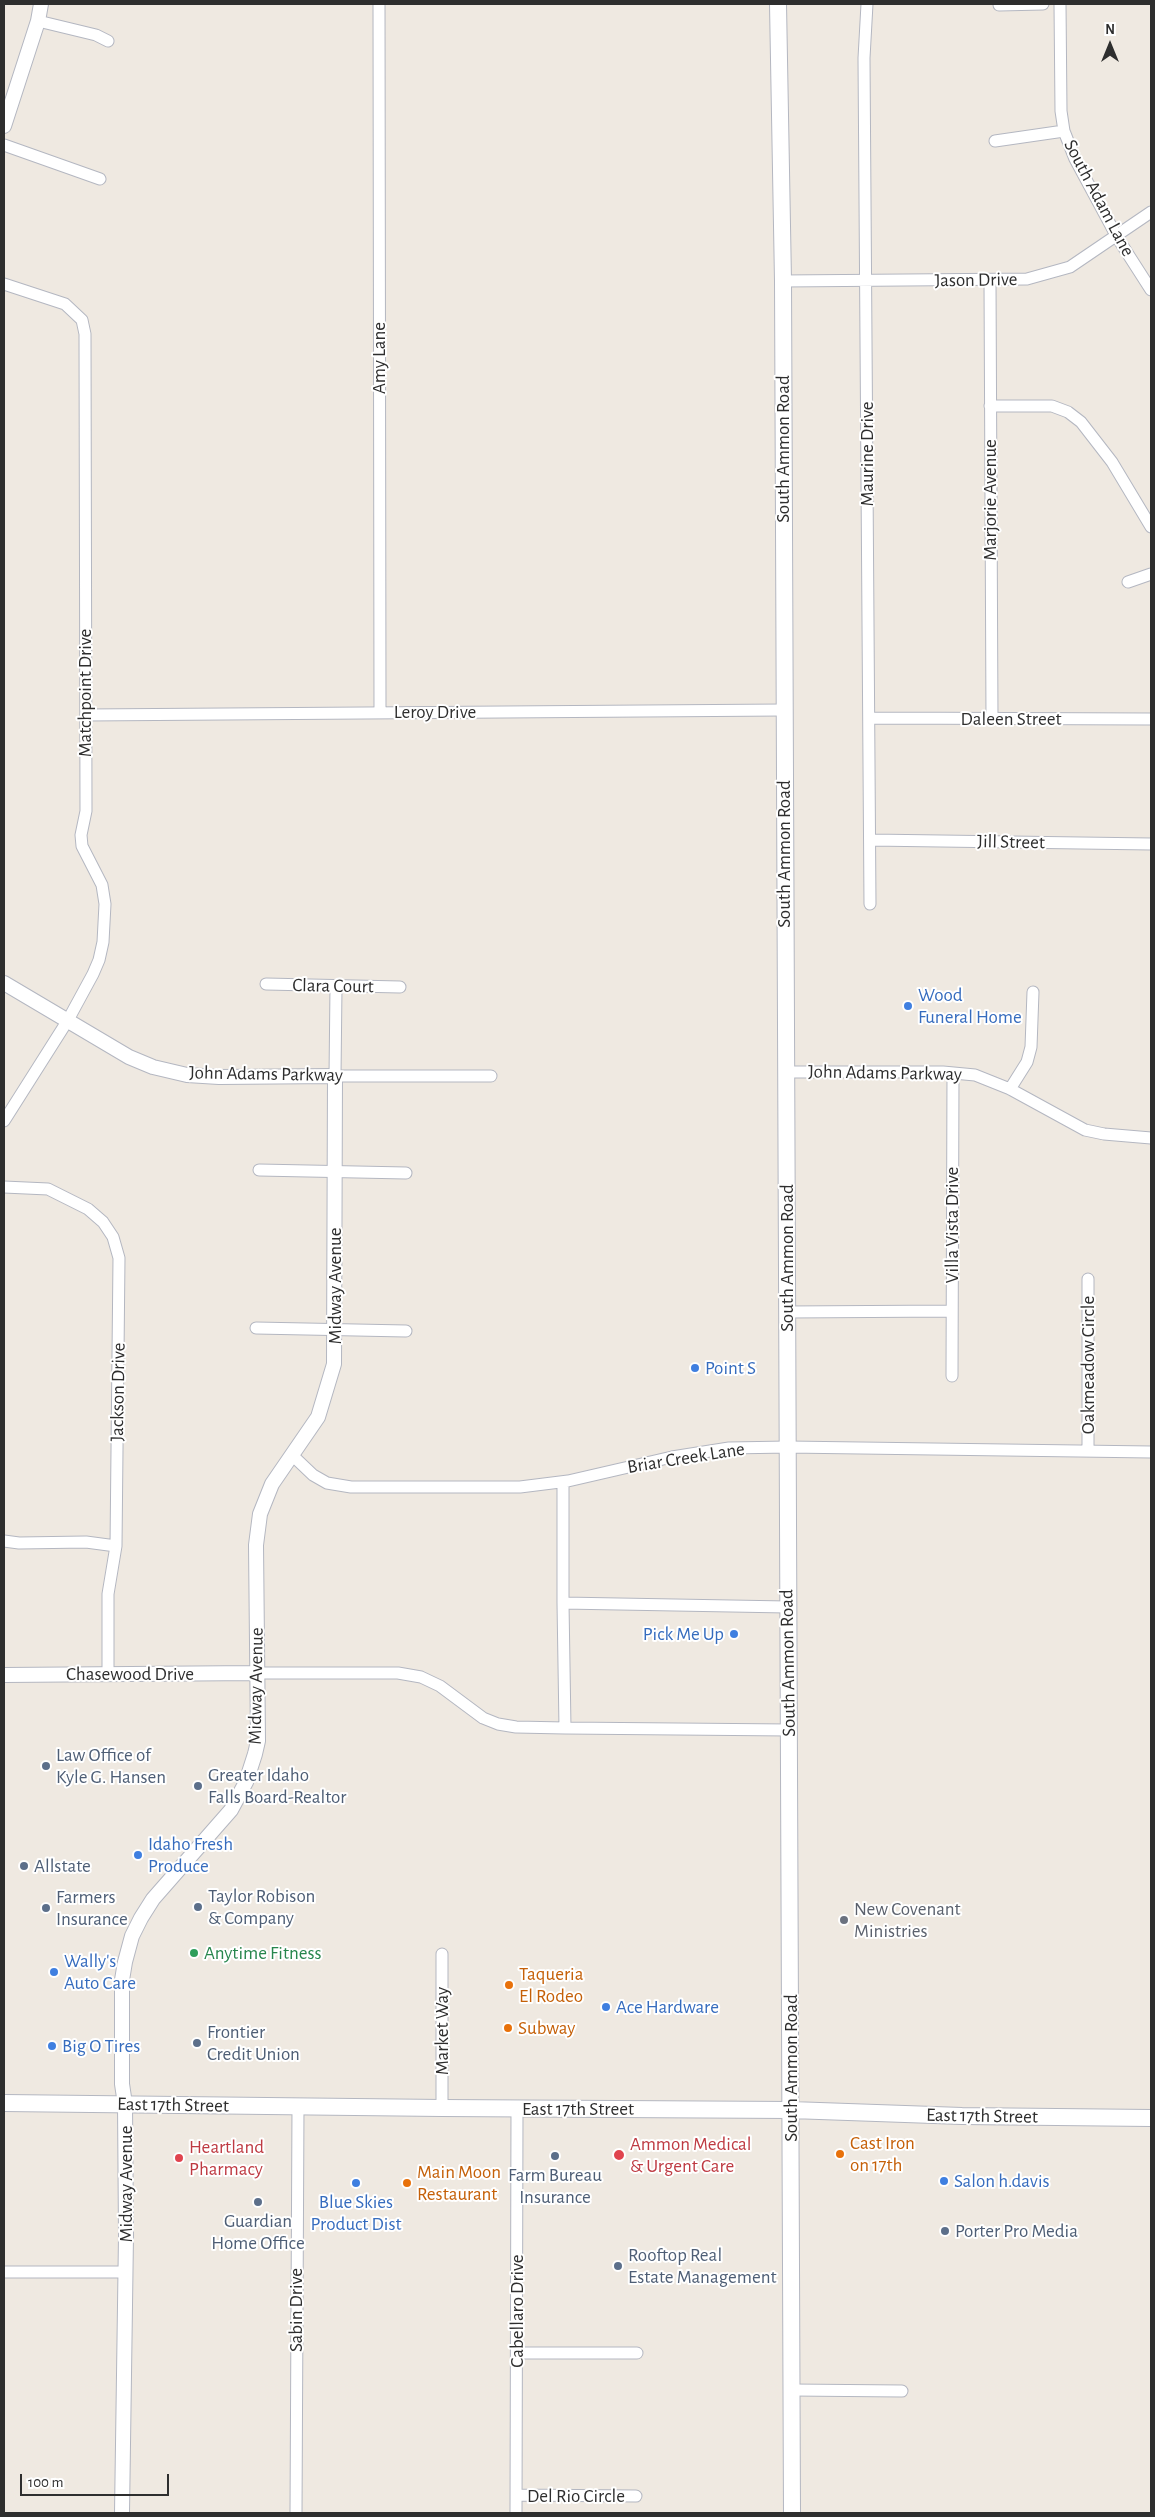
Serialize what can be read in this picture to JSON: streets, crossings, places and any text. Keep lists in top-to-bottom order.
{
  "streets": {
    "main road": ["South Ammon Road", "East 17th Street"],
    "street": [
      "South Adam Lane",
      "Jason Drive",
      "Amy Lane",
      "Maurine Drive",
      "Marjorie Avenue",
      "Matchpoint Drive",
      "Leroy Drive",
      "Daleen Street",
      "Jill Street",
      "Clara Court",
      "John Adams Parkway",
      "Villa Vista Drive",
      "Midway Avenue",
      "Oakmeadow Circle",
      "Jackson Drive",
      "Briar Creek Lane",
      "Chasewood Drive",
      "Market Way",
      "Sabin Drive",
      "Cabellaro Drive",
      "Del Rio Circle"
    ]
  },
  "crossings": [
    ["South Adam Lane", "Jason Drive"],
    ["Jason Drive", "South Ammon Road"],
    ["Jason Drive", "Maurine Drive"],
    ["Jason Drive", "Marjorie Avenue"],
    ["Amy Lane", "Leroy Drive"],
    ["South Ammon Road", "Leroy Drive"],
    ["South Ammon Road", "John Adams Parkway"],
    ["South Ammon Road", "Briar Creek Lane"],
    ["South Ammon Road", "East 17th Street"],
    ["Maurine Drive", "Daleen Street"],
    ["Maurine Drive", "Jill Street"],
    ["Marjorie Avenue", "Daleen Street"],
    ["Matchpoint Drive", "Leroy Drive"],
    ["Matchpoint Drive", "John Adams Parkway"],
    ["Clara Court", "Midway Avenue"],
    ["John Adams Parkway", "Villa Vista Drive"],
    ["John Adams Parkway", "Midway Avenue"],
    ["Midway Avenue", "Briar Creek Lane"],
    ["Midway Avenue", "Chasewood Drive"],
    ["Midway Avenue", "East 17th Street"],
    ["Oakmeadow Circle", "Briar Creek Lane"],
    ["Jackson Drive", "Chasewood Drive"],
    ["Market Way", "East 17th Street"],
    ["East 17th Street", "Sabin Drive"],
    ["East 17th Street", "Cabellaro Drive"],
    ["Cabellaro Drive", "Del Rio Circle"]
  ],
  "places": [
    "Wood Funeral Home",
    "Point S",
    "Pick Me Up",
    "Law Office of Kyle G. Hansen",
    "Greater Idaho Falls Board-Realtor",
    "Idaho Fresh Produce",
    "Allstate",
    "Taylor Robison & Company",
    "Farmers Insurance",
    "New Covenant Ministries",
    "Anytime Fitness",
    "Wally's Auto Care",
    "Taqueria El Rodeo",
    "Ace Hardware",
    "Subway",
    "Frontier Credit Union",
    "Big O Tires",
    "Cast Iron on 17th",
    "Ammon Medical & Urgent Care",
    "Farm Bureau Insurance",
    "Heartland Pharmacy",
    "Salon h.davis",
    "Blue Skies Product Dist",
    "Main Moon Restaurant",
    "Guardian Home Office",
    "Porter Pro Media",
    "Rooftop Real Estate Management"
  ],
  "scale_bar": "100 m",
  "north": "top"
}
